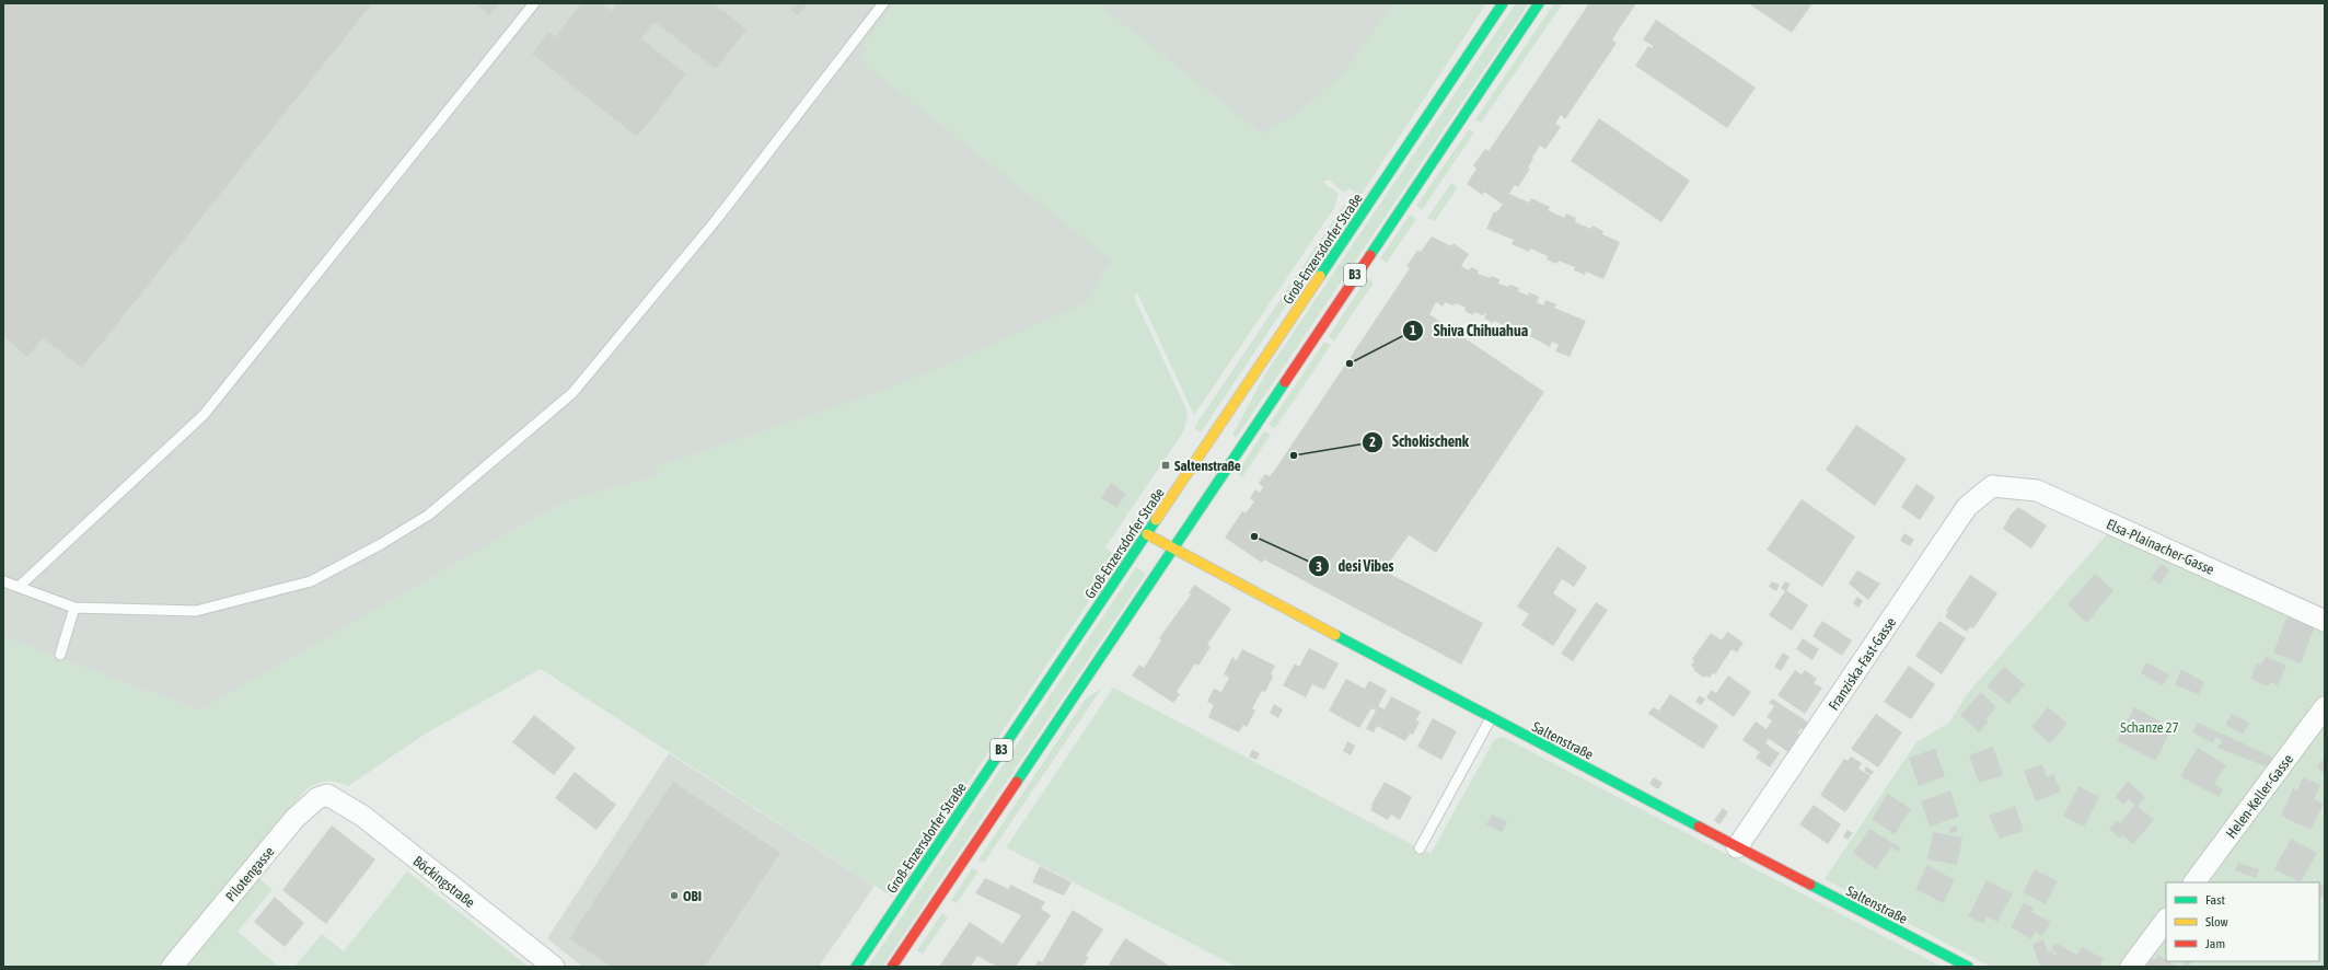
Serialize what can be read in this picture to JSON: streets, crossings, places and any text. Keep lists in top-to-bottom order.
{
  "streets": {
    "main road": ["Groß-Enzersdorfer Straße", "B3", "Saltenstraße"],
    "street": [
      "Elsa-Plainacher-Gasse",
      "Franziska-Fast-Gasse",
      "Helen-Keller-Gasse",
      "Pilotengasse",
      "Böckingstraße"
    ]
  },
  "crossings": [
    ["Groß-Enzersdorfer Straße", "Saltenstraße"],
    ["B3", "Saltenstraße"],
    ["Elsa-Plainacher-Gasse", "Franziska-Fast-Gasse"],
    ["Franziska-Fast-Gasse", "Saltenstraße"],
    ["Pilotengasse", "Böckingstraße"]
  ],
  "parks": ["Schanze 27"],
  "places": {
    "other": [
      "Shiva Chihuahua",
      "Schokischenk",
      "desi Vibes",
      "OBI"
    ],
    "transit": ["Saltenstraße"]
  },
  "legend": ["Fast", "Slow", "Jam"]
}
